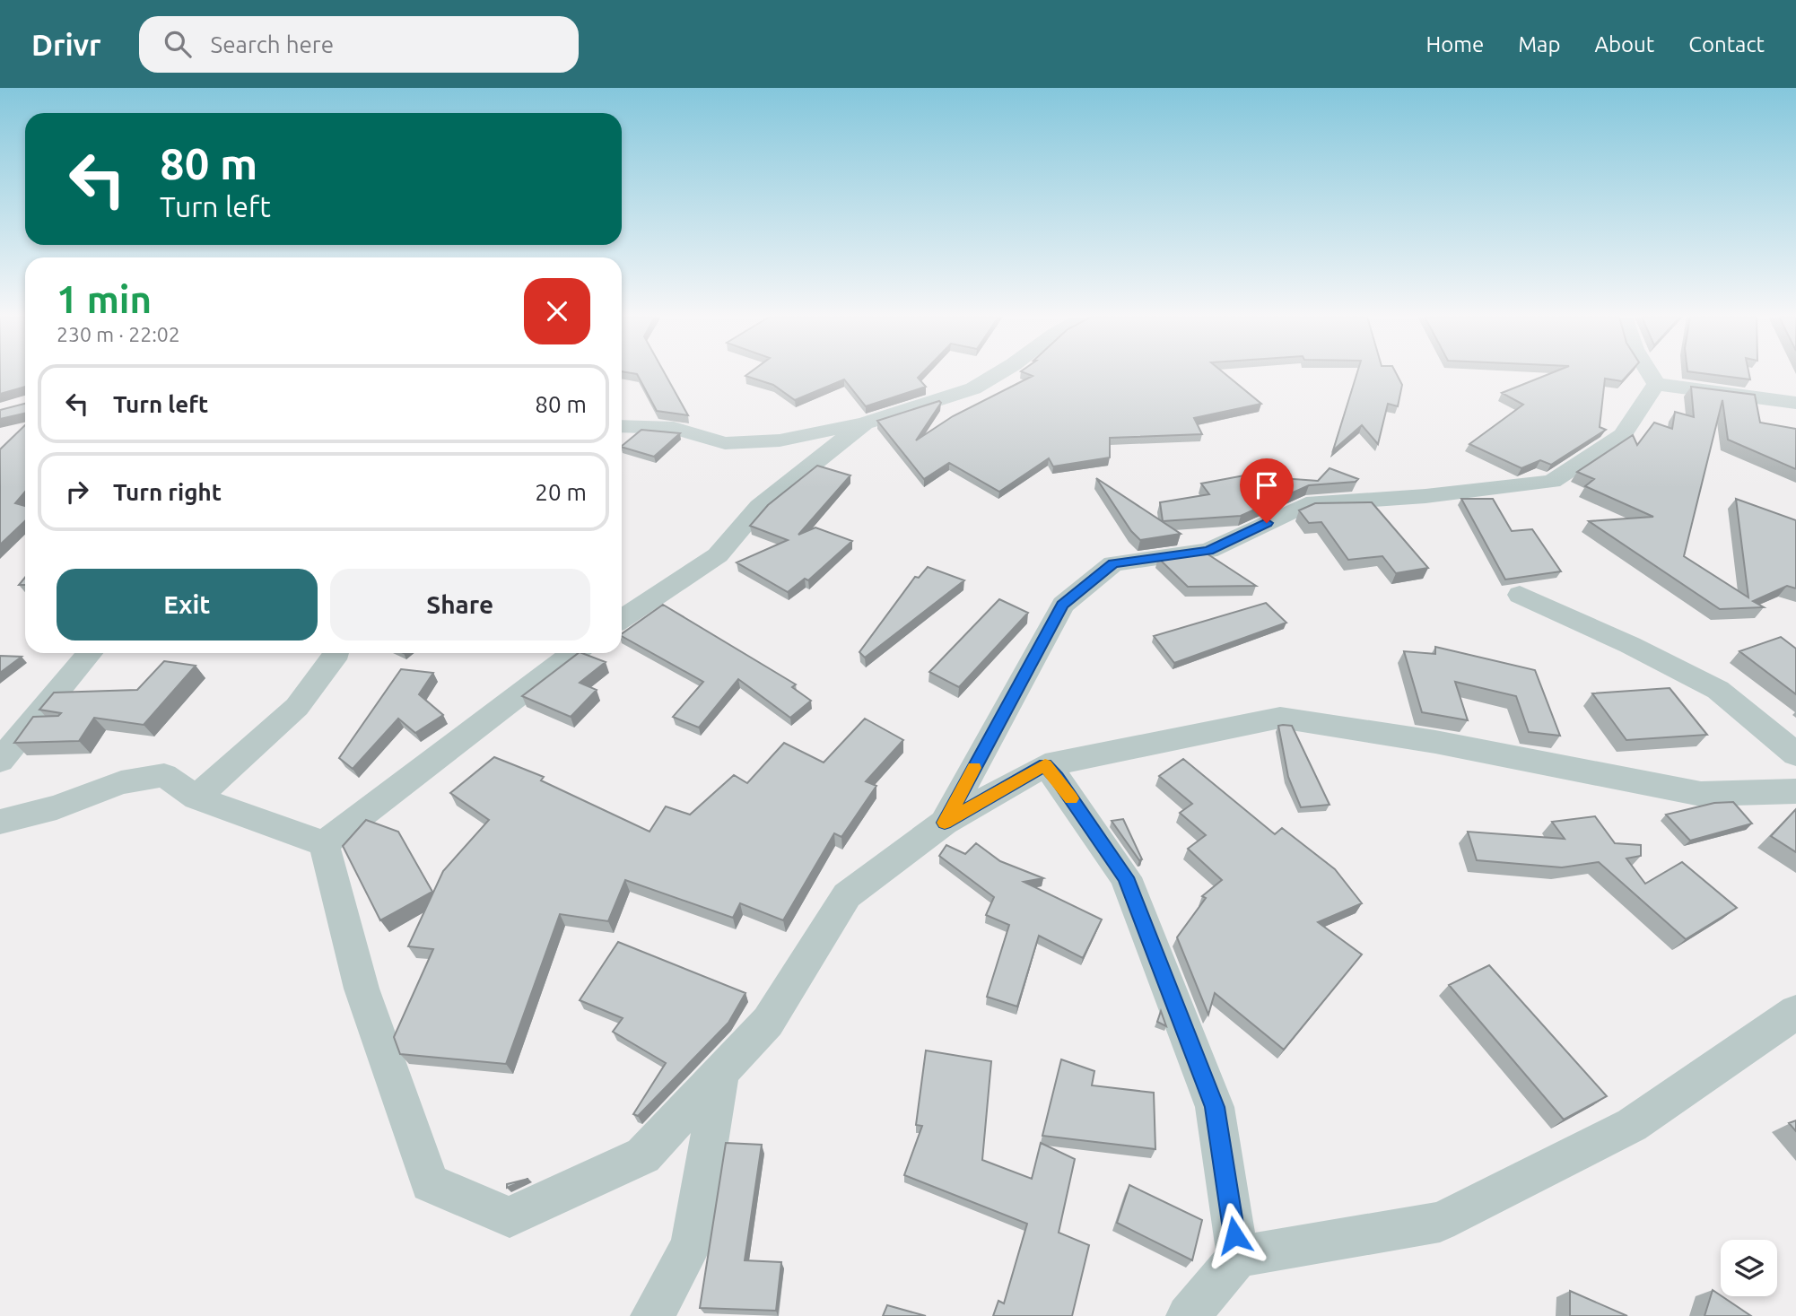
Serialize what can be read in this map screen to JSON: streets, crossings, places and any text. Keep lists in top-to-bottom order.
{
  "page": {
    "header": "Drivr",
    "search": "Search here",
    "nav": [
      "Home",
      "Map",
      "About",
      "Contact"
    ],
    "turn": ["80 m", "Turn left"],
    "heading": ["1 min", "230 m · 22:02"],
    "list": [
      {
        "name": "Turn left",
        "value": "80 m"
      },
      {
        "name": "Turn right",
        "value": "20 m"
      }
    ],
    "buttons": ["Exit", "Share"]
  }
}
